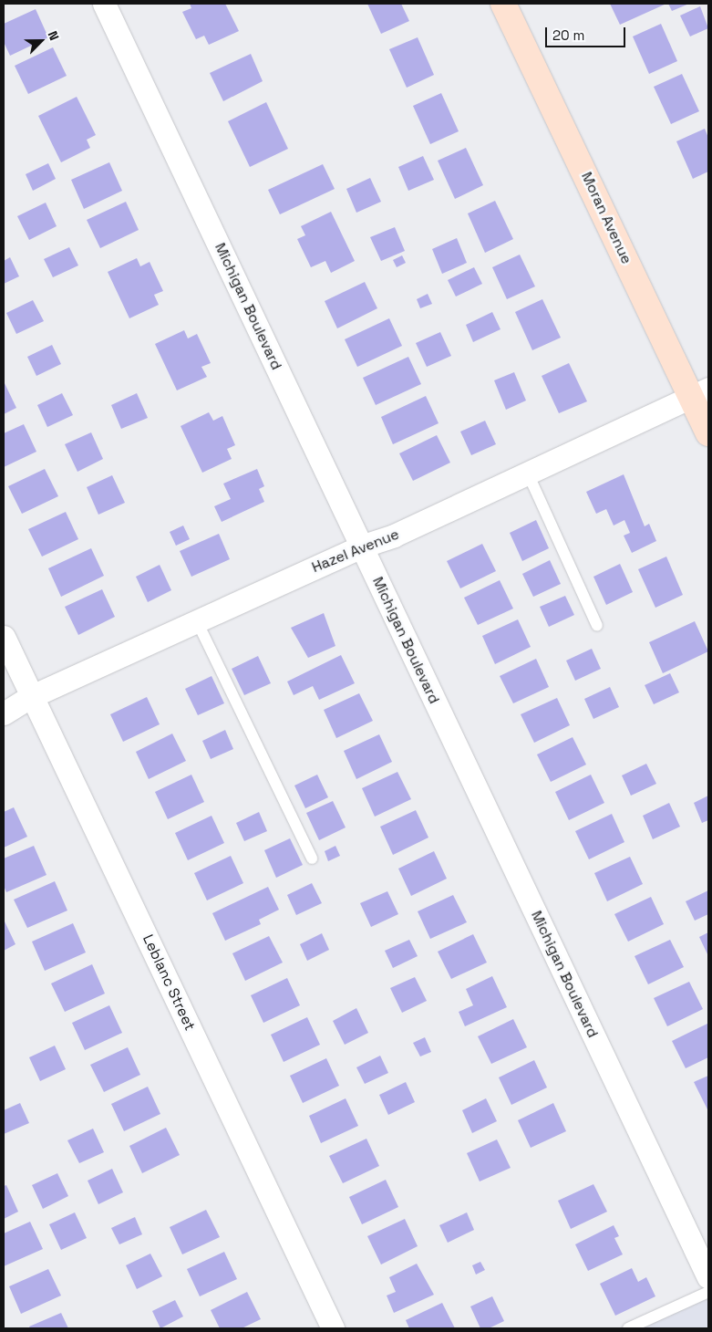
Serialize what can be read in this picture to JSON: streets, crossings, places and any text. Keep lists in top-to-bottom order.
{
  "streets": {
    "main road": ["Moran Avenue"],
    "street": ["Michigan Boulevard", "Hazel Avenue", "Leblanc Street"]
  },
  "crossings": [
    ["Moran Avenue", "Hazel Avenue"],
    ["Michigan Boulevard", "Hazel Avenue"],
    ["Hazel Avenue", "Leblanc Street"]
  ],
  "scale_bar": "20 m",
  "north": "top right"
}
